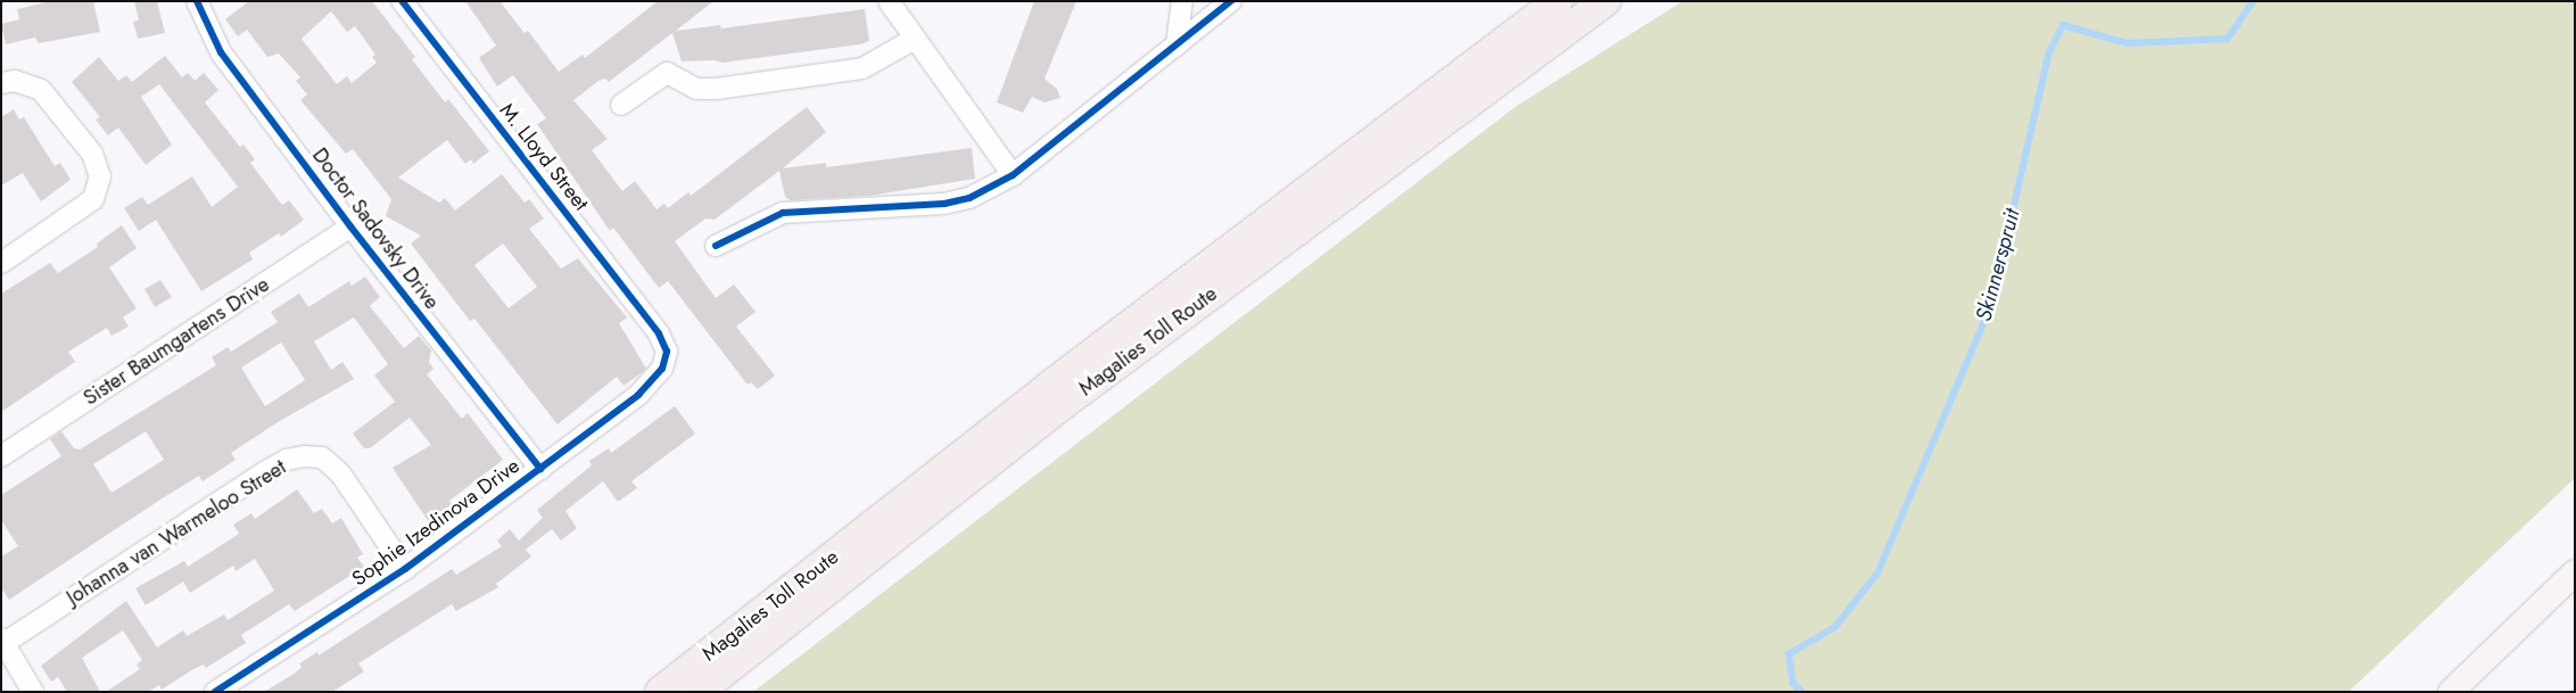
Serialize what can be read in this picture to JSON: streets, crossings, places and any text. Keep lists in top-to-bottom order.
{
  "streets": {
    "highway": ["Magalies Toll Route"],
    "street": [
      "M. Lloyd Street",
      "Doctor Sadovsky Drive",
      "Sister Baumgartens Drive",
      "Sophie Izedinova Drive",
      "Johanna van Warmeloo Street"
    ]
  },
  "crossings": [
    ["M. Lloyd Street", "Sophie Izedinova Drive"],
    ["Doctor Sadovsky Drive", "Sister Baumgartens Drive"],
    ["Doctor Sadovsky Drive", "Sophie Izedinova Drive"],
    ["Sophie Izedinova Drive", "Johanna van Warmeloo Street"]
  ],
  "water": ["Skinnerspruit"]
}
